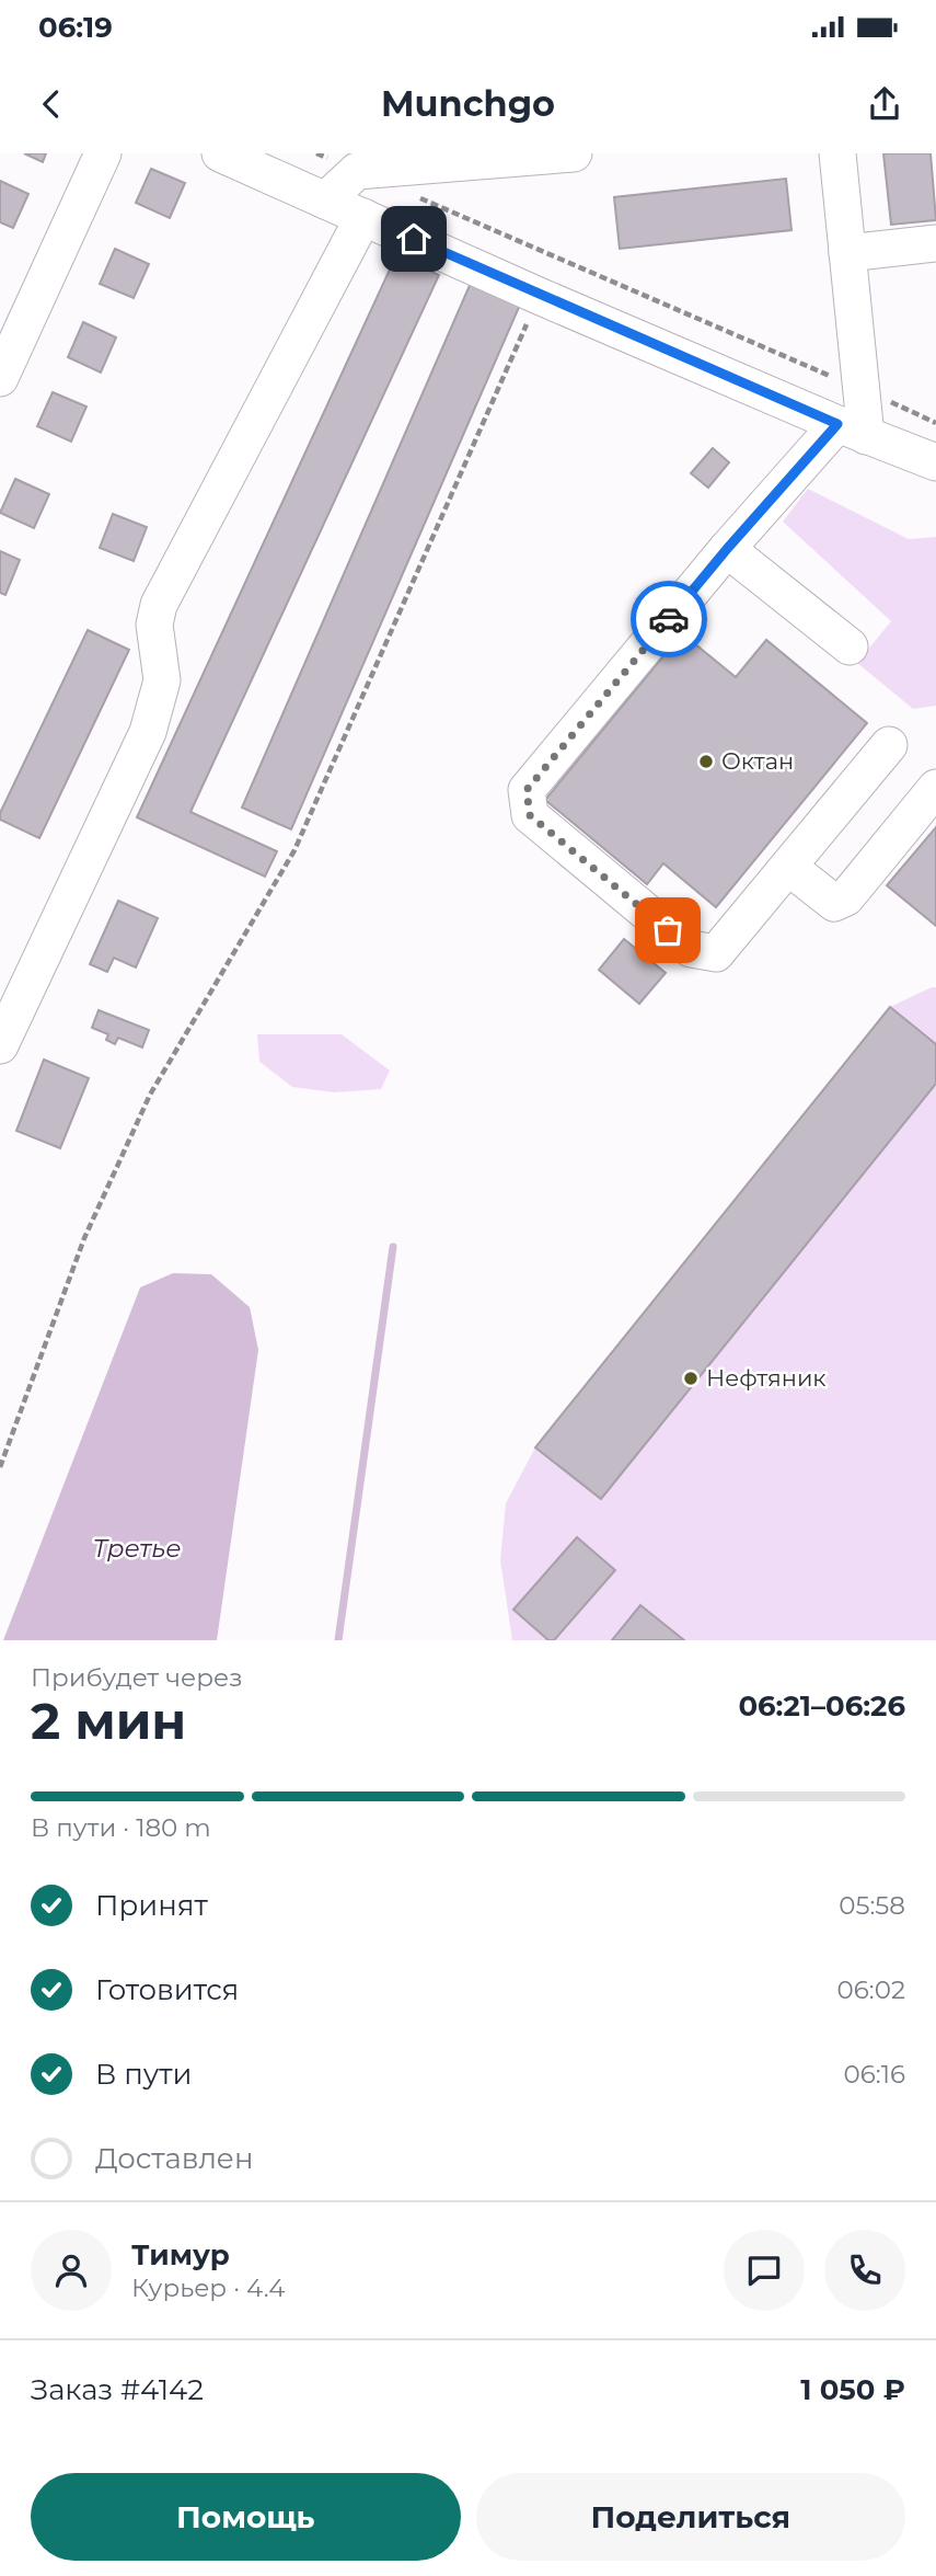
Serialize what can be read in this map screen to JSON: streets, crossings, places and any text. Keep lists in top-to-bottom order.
{
  "water": ["Третье"],
  "places": ["Октан", "Нефтяник"],
  "page": {
    "status": "06:19",
    "header": "Munchgo",
    "heading": ["2 мин", "Прибудет через", "06:21–06:26"],
    "panel": [
      "Тимур",
      "Курьер · 4.4",
      "Заказ #4142",
      "1 050 ₽"
    ],
    "bar": "В пути · 180 m",
    "list": [
      ["Принят", "05:58"],
      ["Готовится", "06:02"],
      ["В пути", "06:16"],
      "Доставлен"
    ],
    "buttons": ["Помощь", "Поделиться"]
  }
}
